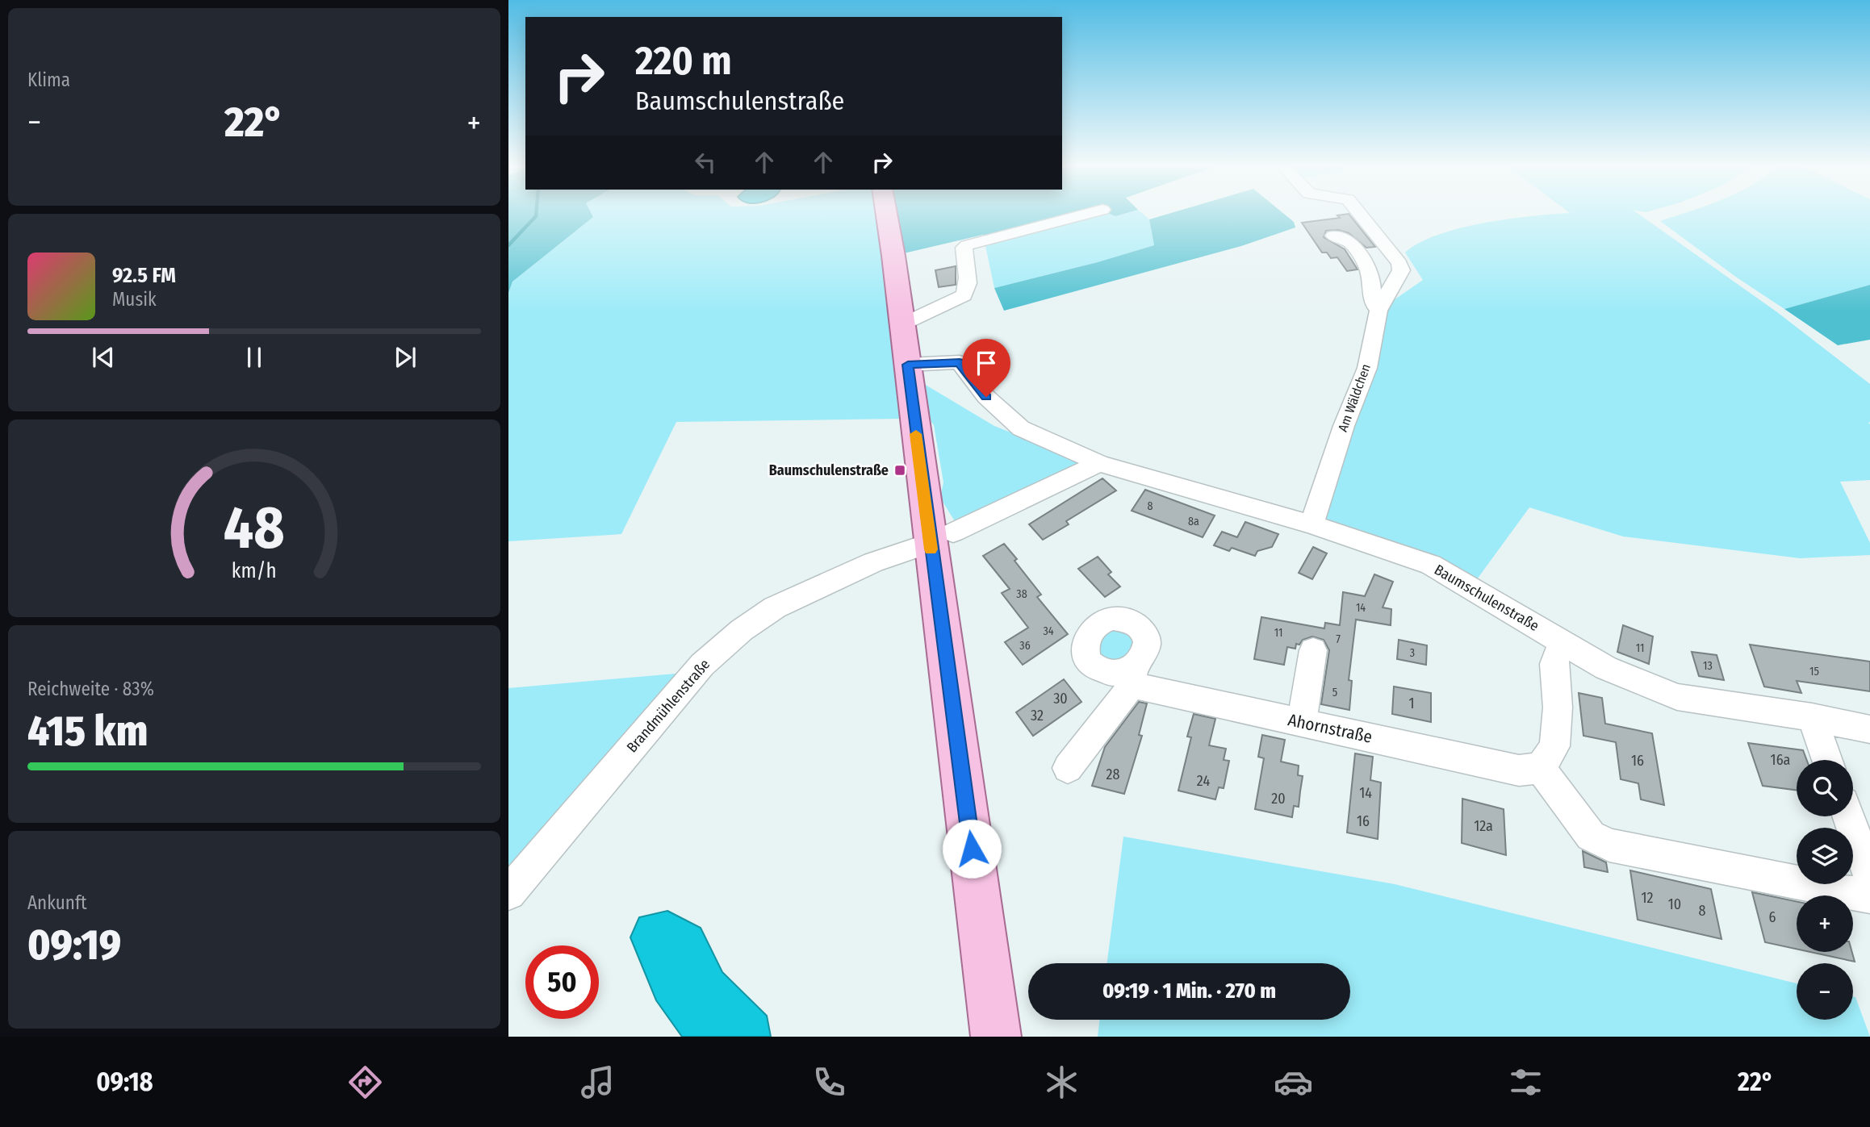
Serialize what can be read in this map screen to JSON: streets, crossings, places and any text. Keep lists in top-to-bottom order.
{
  "streets": {
    "street": [
      "Am Wäldchen",
      "Baumschulenstraße",
      "Brandmühlenstraße",
      "Ahornstraße"
    ]
  },
  "crossings": [
    ["Am Wäldchen", "Baumschulenstraße"]
  ],
  "places": {
    "transit": ["Baumschulenstraße"]
  },
  "house_numbers": [
    "8",
    "8a",
    "38",
    "14",
    "34",
    "11",
    "7",
    "36",
    "11",
    "3",
    "13",
    "15",
    "5",
    "30",
    "1",
    "32",
    "16a",
    "16",
    "28",
    "24",
    "14",
    "20",
    "16",
    "12a",
    "12",
    "10",
    "8",
    "6"
  ],
  "page": {
    "tile": [
      "Klima",
      ["Reichweite · 83%", "415 km"],
      ["Ankunft", "09:19"]
    ],
    "turn": ["220 m", "Baumschulenstraße"],
    "heat": ["−", "22°", "+"],
    "song": ["92.5 FM", "Musik"],
    "map_buttons": ["+", "−"],
    "limit": "50",
    "trip": "09:19 · 1 Min. · 270 m",
    "tabs": ["09:18", "22°"],
    "gauge": ["48", "km/h"]
  }
}
